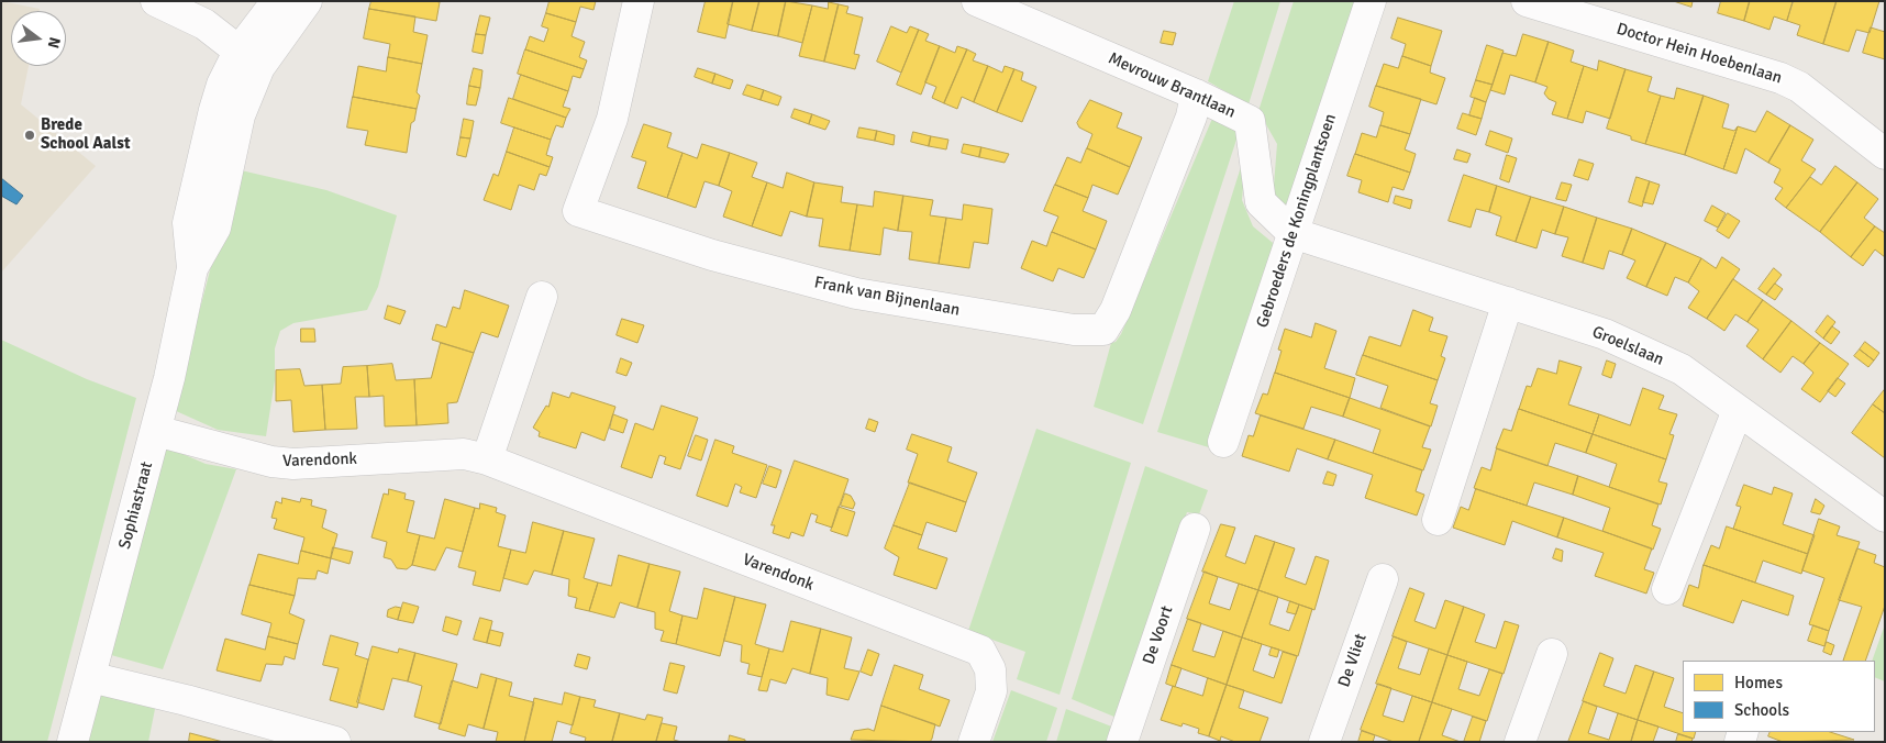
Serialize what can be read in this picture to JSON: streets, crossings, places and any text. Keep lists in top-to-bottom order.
{
  "streets": {
    "street": [
      "Doctor Hein Hoebenlaan",
      "Mevrouw Brantlaan",
      "Gebroeders de Koningplantsoen",
      "Frank van Bijnenlaan",
      "Groelslaan",
      "Varendonk",
      "Sophiastraat",
      "De Voort",
      "De Vliet"
    ]
  },
  "crossings": [
    ["Mevrouw Brantlaan", "Gebroeders de Koningplantsoen"],
    ["Mevrouw Brantlaan", "Frank van Bijnenlaan"],
    ["Mevrouw Brantlaan", "Groelslaan"],
    ["Gebroeders de Koningplantsoen", "Groelslaan"],
    ["Varendonk", "Sophiastraat"]
  ],
  "places": ["Brede School Aalst"],
  "legend": ["Homes", "Schools"],
  "north": "right"
}
